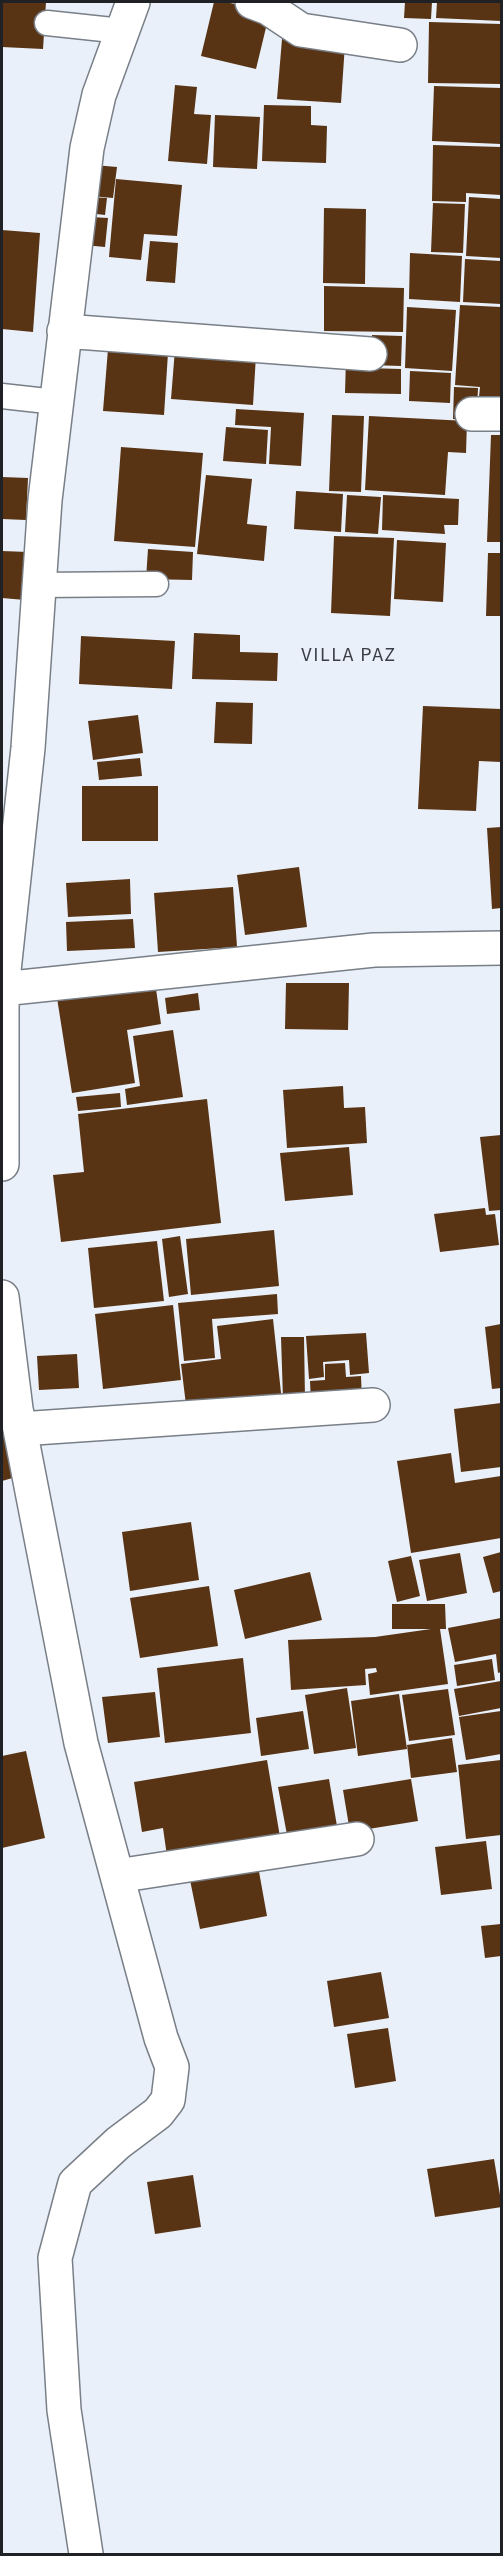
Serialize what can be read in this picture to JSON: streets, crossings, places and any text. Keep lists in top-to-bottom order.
{
  "districts": ["VILLA PAZ"]
}
